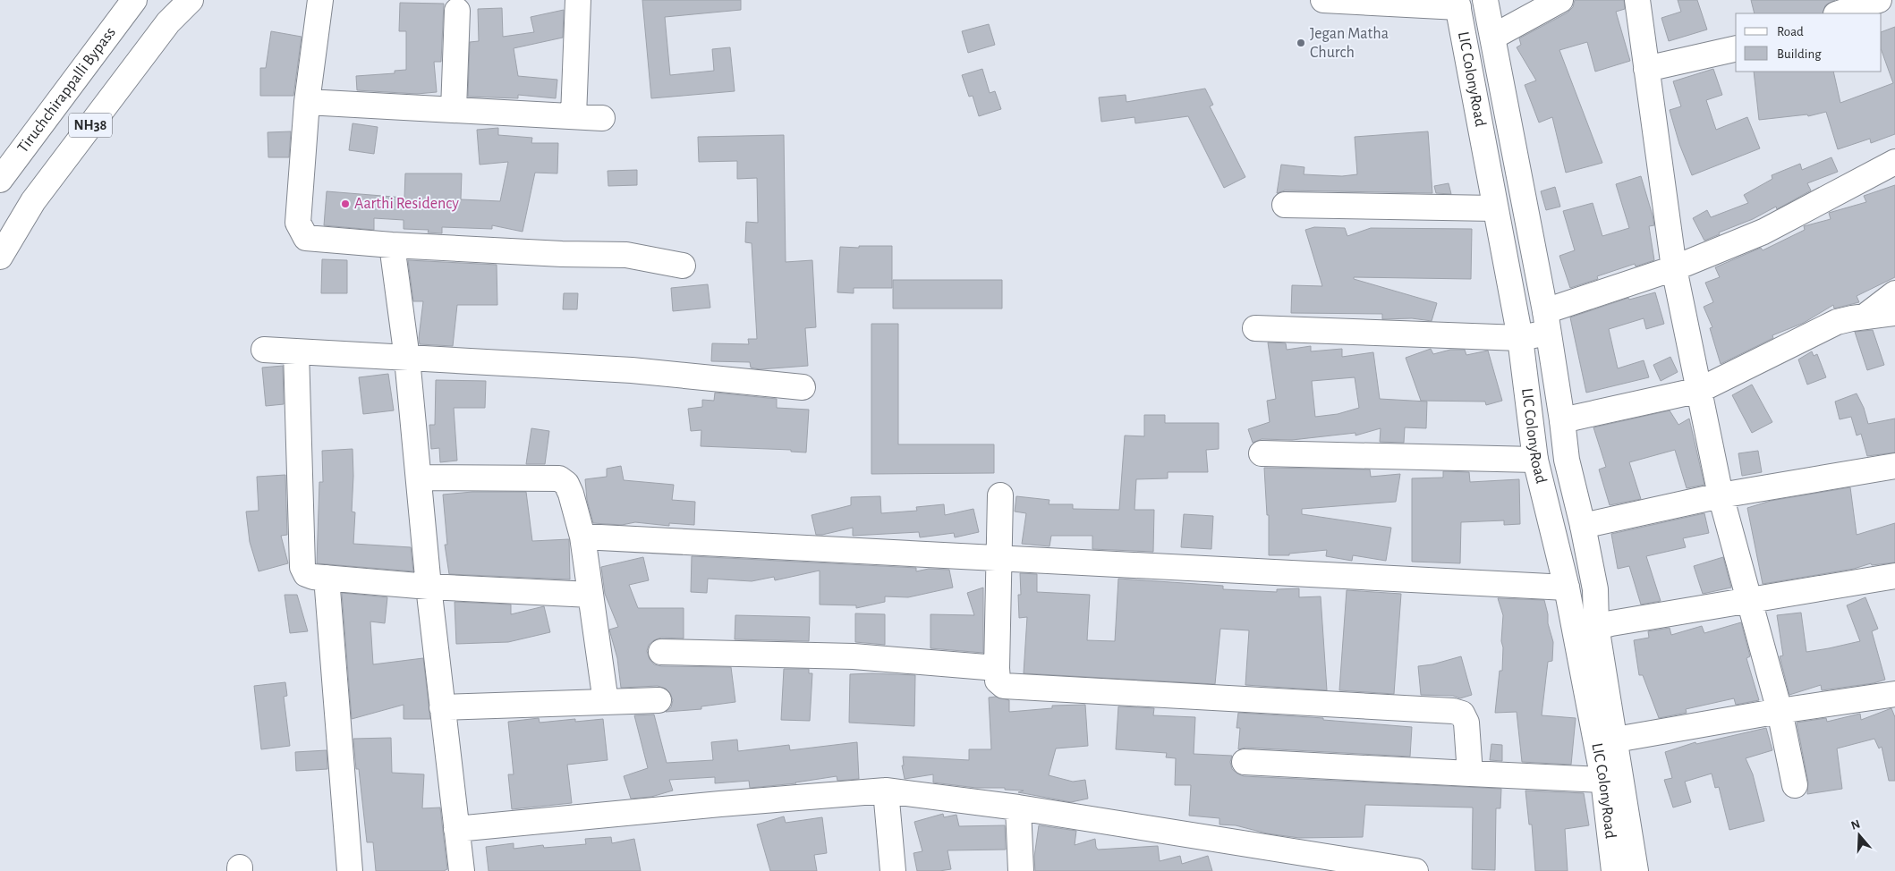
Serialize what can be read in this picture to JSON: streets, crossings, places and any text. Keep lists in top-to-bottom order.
{
  "streets": {
    "main road": ["LIC ColonyRoad", "Tiruchchirappalli Bypass", "NH38"]
  },
  "places": ["Jegan Matha Church", "Aarthi Residency"],
  "legend": ["Road", "Building"],
  "north": "top"
}
